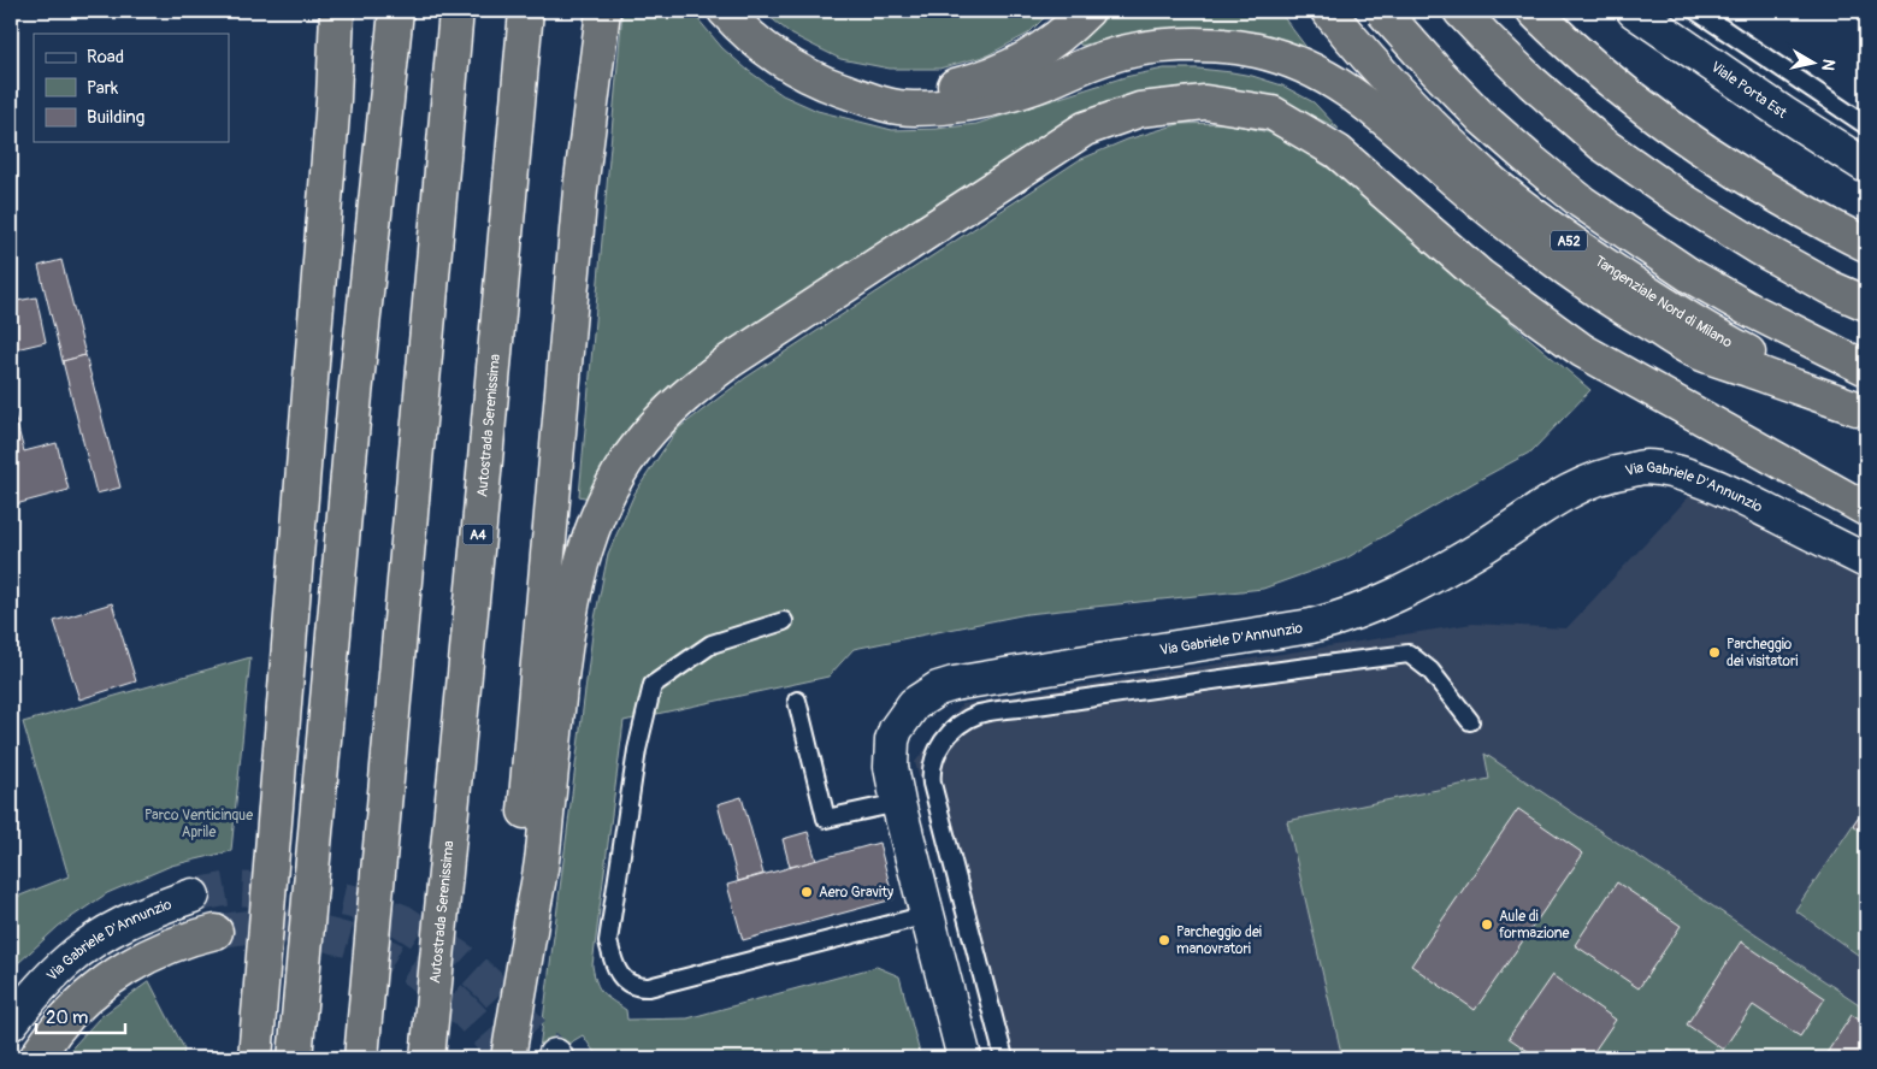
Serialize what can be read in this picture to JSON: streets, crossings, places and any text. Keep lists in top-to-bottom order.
{
  "streets": {
    "highway": [
      "A52",
      "Tangenziale Nord di Milano",
      "Autostrada Serenissima",
      "A4"
    ],
    "street": ["Viale Porta Est", "Via Gabriele D'Annunzio"]
  },
  "parks": ["Parco Venticinque Aprile"],
  "places": [
    "Parcheggio dei visitatori",
    "Aero Gravity",
    "Aule di formazione",
    "Parcheggio dei manovratori"
  ],
  "legend": ["Road", "Park", "Building"],
  "scale_bar": "20 m",
  "north": "right"
}
